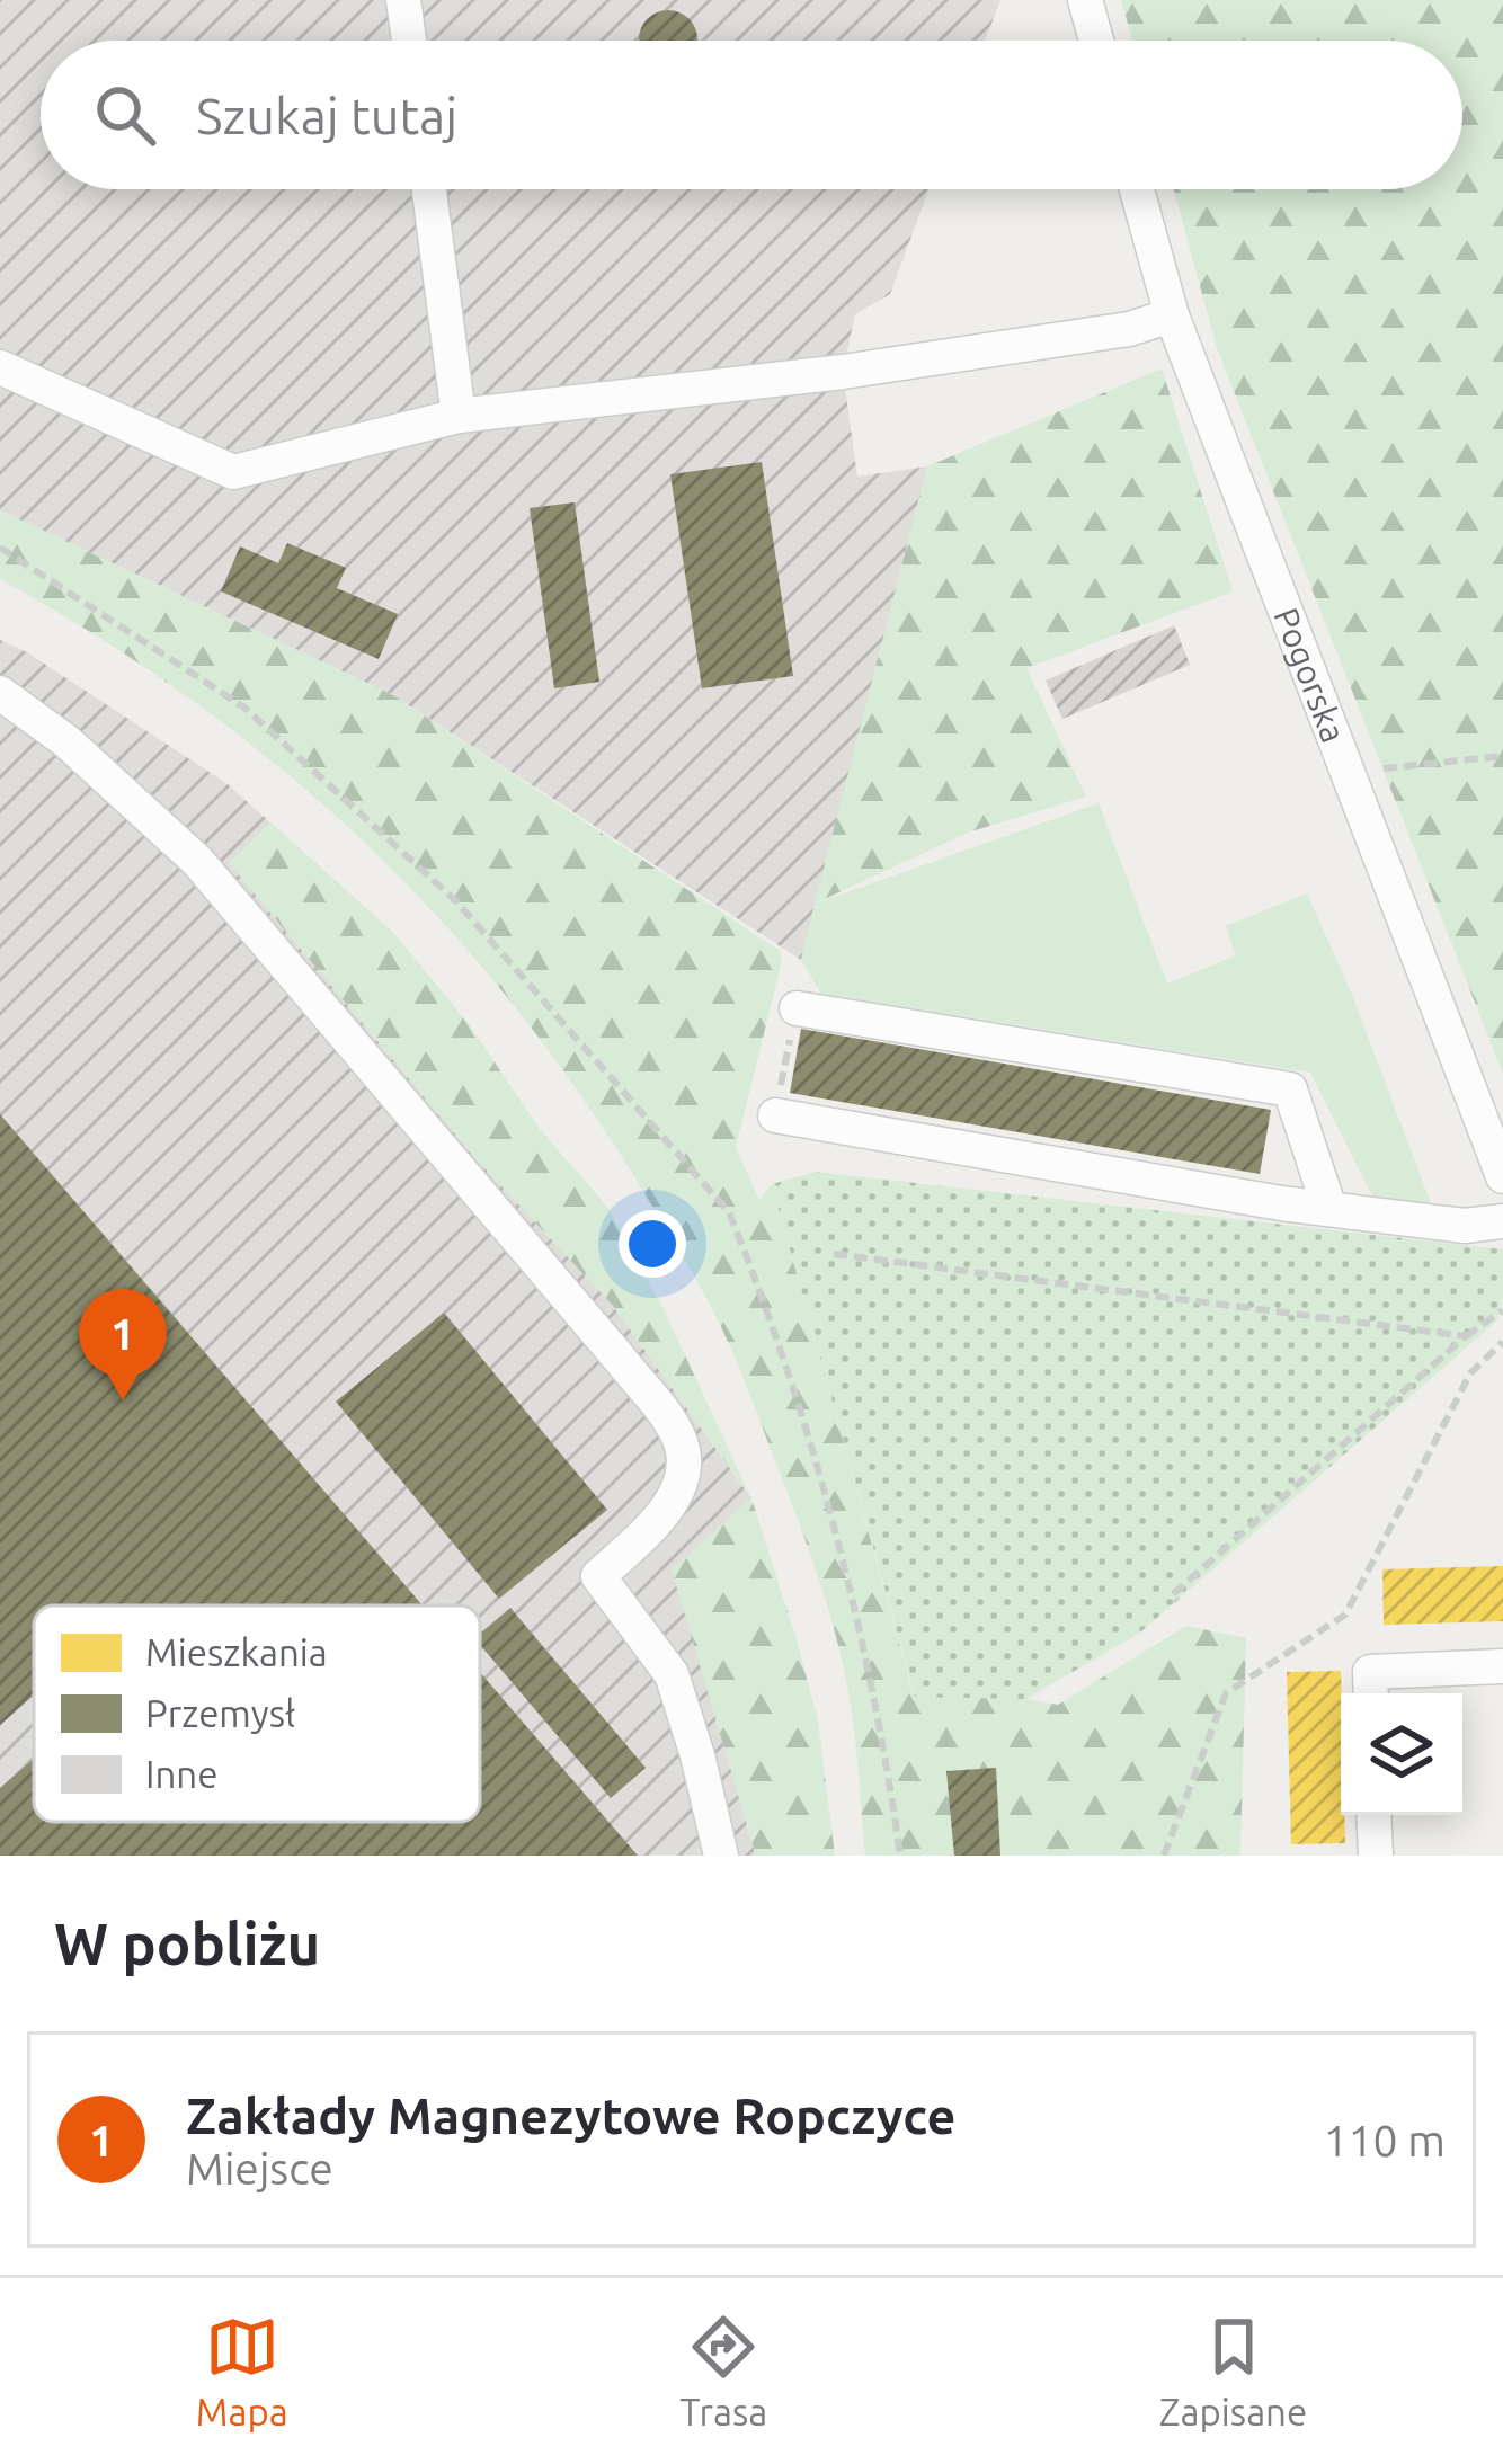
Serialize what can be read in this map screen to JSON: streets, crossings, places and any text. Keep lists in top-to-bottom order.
{
  "streets": {
    "street": ["Pogorska"]
  },
  "legend": ["Mieszkania", "Przemysł", "Inne"],
  "page": {
    "search": "Szukaj tutaj",
    "pins": "1",
    "heading": "W pobliżu",
    "list": [
      {
        "mark": "1",
        "name": "Zakłady Magnezytowe Ropczyce",
        "note": "Miejsce",
        "value": "110 m"
      }
    ],
    "nav": ["Mapa", "Trasa", "Zapisane"]
  }
}
